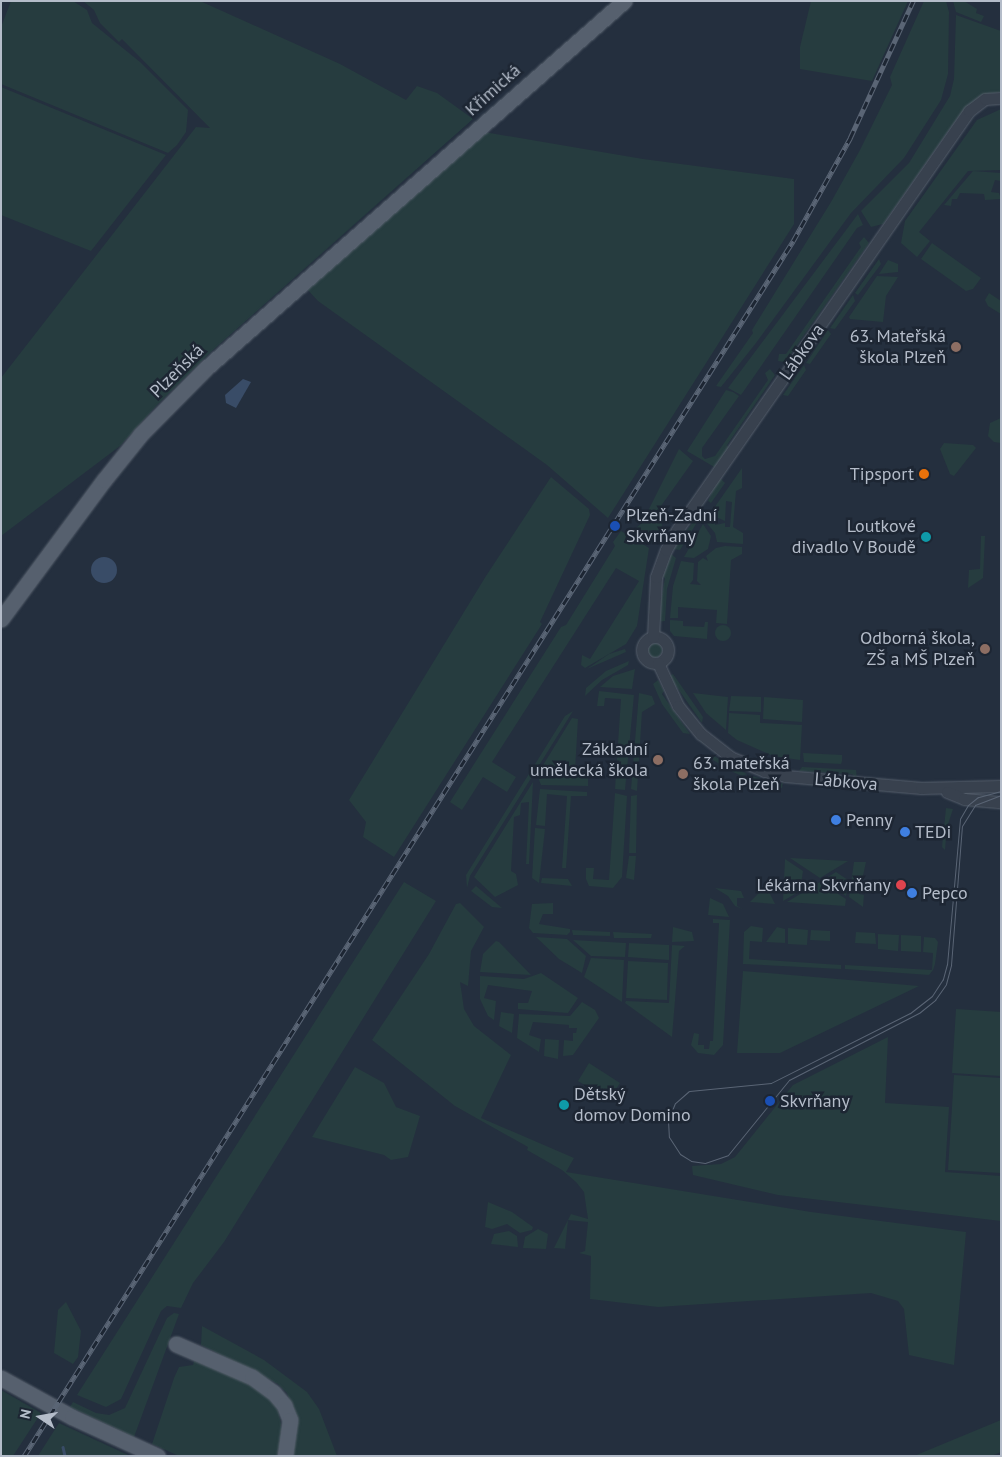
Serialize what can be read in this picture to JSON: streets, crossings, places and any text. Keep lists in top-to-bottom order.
{
  "streets": {
    "main road": ["Křimická", "Plzeňská"],
    "street": ["Lábkova"]
  },
  "crossings": [
    ["Křimická", "Plzeňská"]
  ],
  "places": [
    "63. Mateřská škola Plzeň",
    "Tipsport",
    "Plzeň-Zadní Skvrňany",
    "Loutkové divadlo V Boudě",
    "Odborná škola, ZŠ a MŠ Plzeň",
    "Základní umělecká škola",
    "63. mateřská škola Plzeň",
    "Penny",
    "TEDi",
    "Lékárna Skvrňany",
    "Pepco",
    "Skvrňany",
    "Dětský domov Domino"
  ],
  "north": "left"
}
